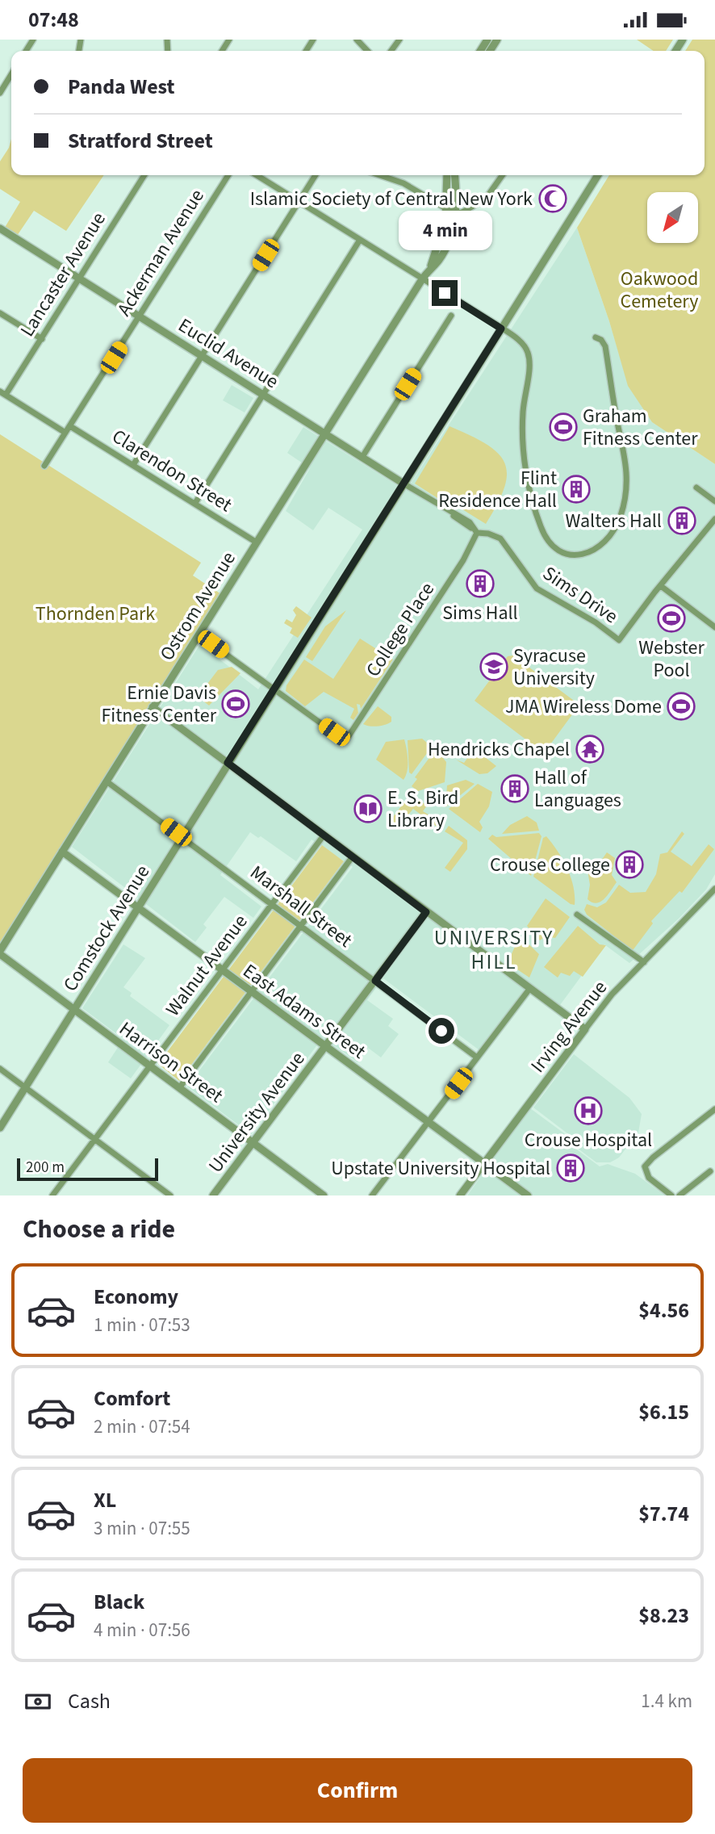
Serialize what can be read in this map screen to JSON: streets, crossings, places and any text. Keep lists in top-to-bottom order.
{
  "streets": {
    "street": [
      "Ackerman Avenue",
      "Lancaster Avenue",
      "Euclid Avenue",
      "Clarendon Street",
      "Sims Drive",
      "Ostrom Avenue",
      "College Place",
      "Marshall Street",
      "Comstock Avenue",
      "Walnut Avenue",
      "East Adams Street",
      "Irving Avenue",
      "Harrison Street",
      "University Avenue"
    ]
  },
  "crossings": [
    ["Ackerman Avenue", "Euclid Avenue"],
    ["Ackerman Avenue", "Clarendon Street"],
    ["Lancaster Avenue", "Euclid Avenue"],
    ["Euclid Avenue", "Sims Drive"],
    ["Euclid Avenue", "Ostrom Avenue"],
    ["Euclid Avenue", "College Place"],
    ["Euclid Avenue", "Comstock Avenue"],
    ["Clarendon Street", "Ostrom Avenue"],
    ["Sims Drive", "College Place"],
    ["Ostrom Avenue", "Marshall Street"],
    ["Ostrom Avenue", "East Adams Street"],
    ["Ostrom Avenue", "Harrison Street"],
    ["College Place", "Comstock Avenue"],
    ["Marshall Street", "Comstock Avenue"],
    ["Marshall Street", "Walnut Avenue"],
    ["Marshall Street", "University Avenue"],
    ["Comstock Avenue", "East Adams Street"],
    ["Comstock Avenue", "Harrison Street"],
    ["Walnut Avenue", "East Adams Street"],
    ["Walnut Avenue", "Harrison Street"],
    ["East Adams Street", "Irving Avenue"],
    ["East Adams Street", "University Avenue"],
    ["Harrison Street", "University Avenue"]
  ],
  "districts": ["UNIVERSITY HILL"],
  "parks": ["Oakwood Cemetery", "Thornden Park"],
  "places": {
    "mosque": ["Islamic Society of Central New York"],
    "sports": [
      "Graham Fitness Center",
      "Webster Pool",
      "Ernie Davis Fitness Center",
      "JMA Wireless Dome"
    ],
    "building": [
      "Flint Residence Hall",
      "Walters Hall",
      "Sims Hall",
      "Hall of Languages",
      "Crouse College",
      "Upstate University Hospital"
    ],
    "school or university": ["Syracuse University"],
    "temple": ["Hendricks Chapel"],
    "library": ["E. S. Bird Library"],
    "hospital": ["Crouse Hospital"]
  },
  "scale_bar": "200 m",
  "north": "bottom left",
  "page": {
    "status": "07:48",
    "banner": ["Panda West", "Stratford Street"],
    "bubble": "4 min",
    "scale": "200 m",
    "heading": "Choose a ride",
    "list": [
      {
        "name": "Economy",
        "note": "1 min · 07:53",
        "value": "$4.56"
      },
      {
        "name": "Comfort",
        "note": "2 min · 07:54",
        "value": "$6.15"
      },
      {
        "name": "XL",
        "note": "3 min · 07:55",
        "value": "$7.74"
      },
      {
        "name": "Black",
        "note": "4 min · 07:56",
        "value": "$8.23"
      }
    ],
    "pay": ["Cash", "1.4 km"],
    "buttons": "Confirm"
  }
}
